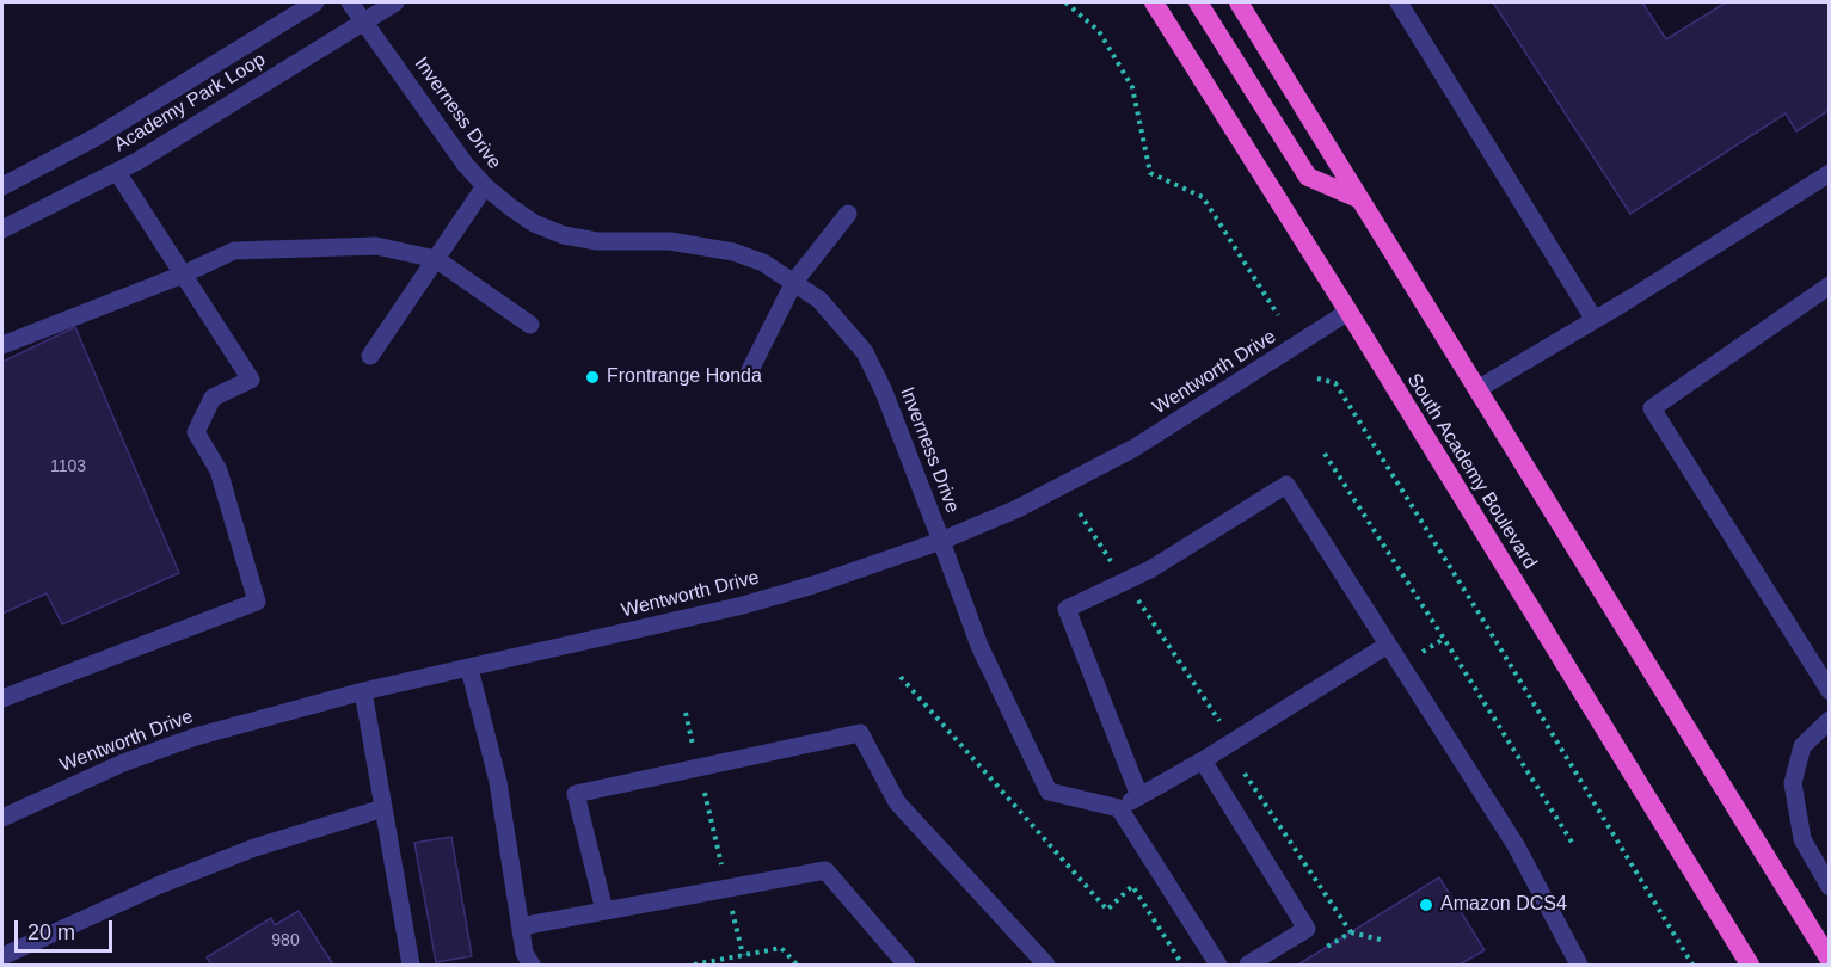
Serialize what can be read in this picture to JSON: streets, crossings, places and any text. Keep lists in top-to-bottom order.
{
  "streets": {
    "highway": ["South Academy Boulevard"],
    "street": ["Academy Park Loop", "Inverness Drive", "Wentworth Drive"]
  },
  "crossings": [
    ["Academy Park Loop", "Inverness Drive"],
    ["Inverness Drive", "Wentworth Drive"],
    ["Wentworth Drive", "South Academy Boulevard"]
  ],
  "places": ["Frontrange Honda", "Amazon DCS4"],
  "house_numbers": ["1103", "980"],
  "scale_bar": "20 m"
}
